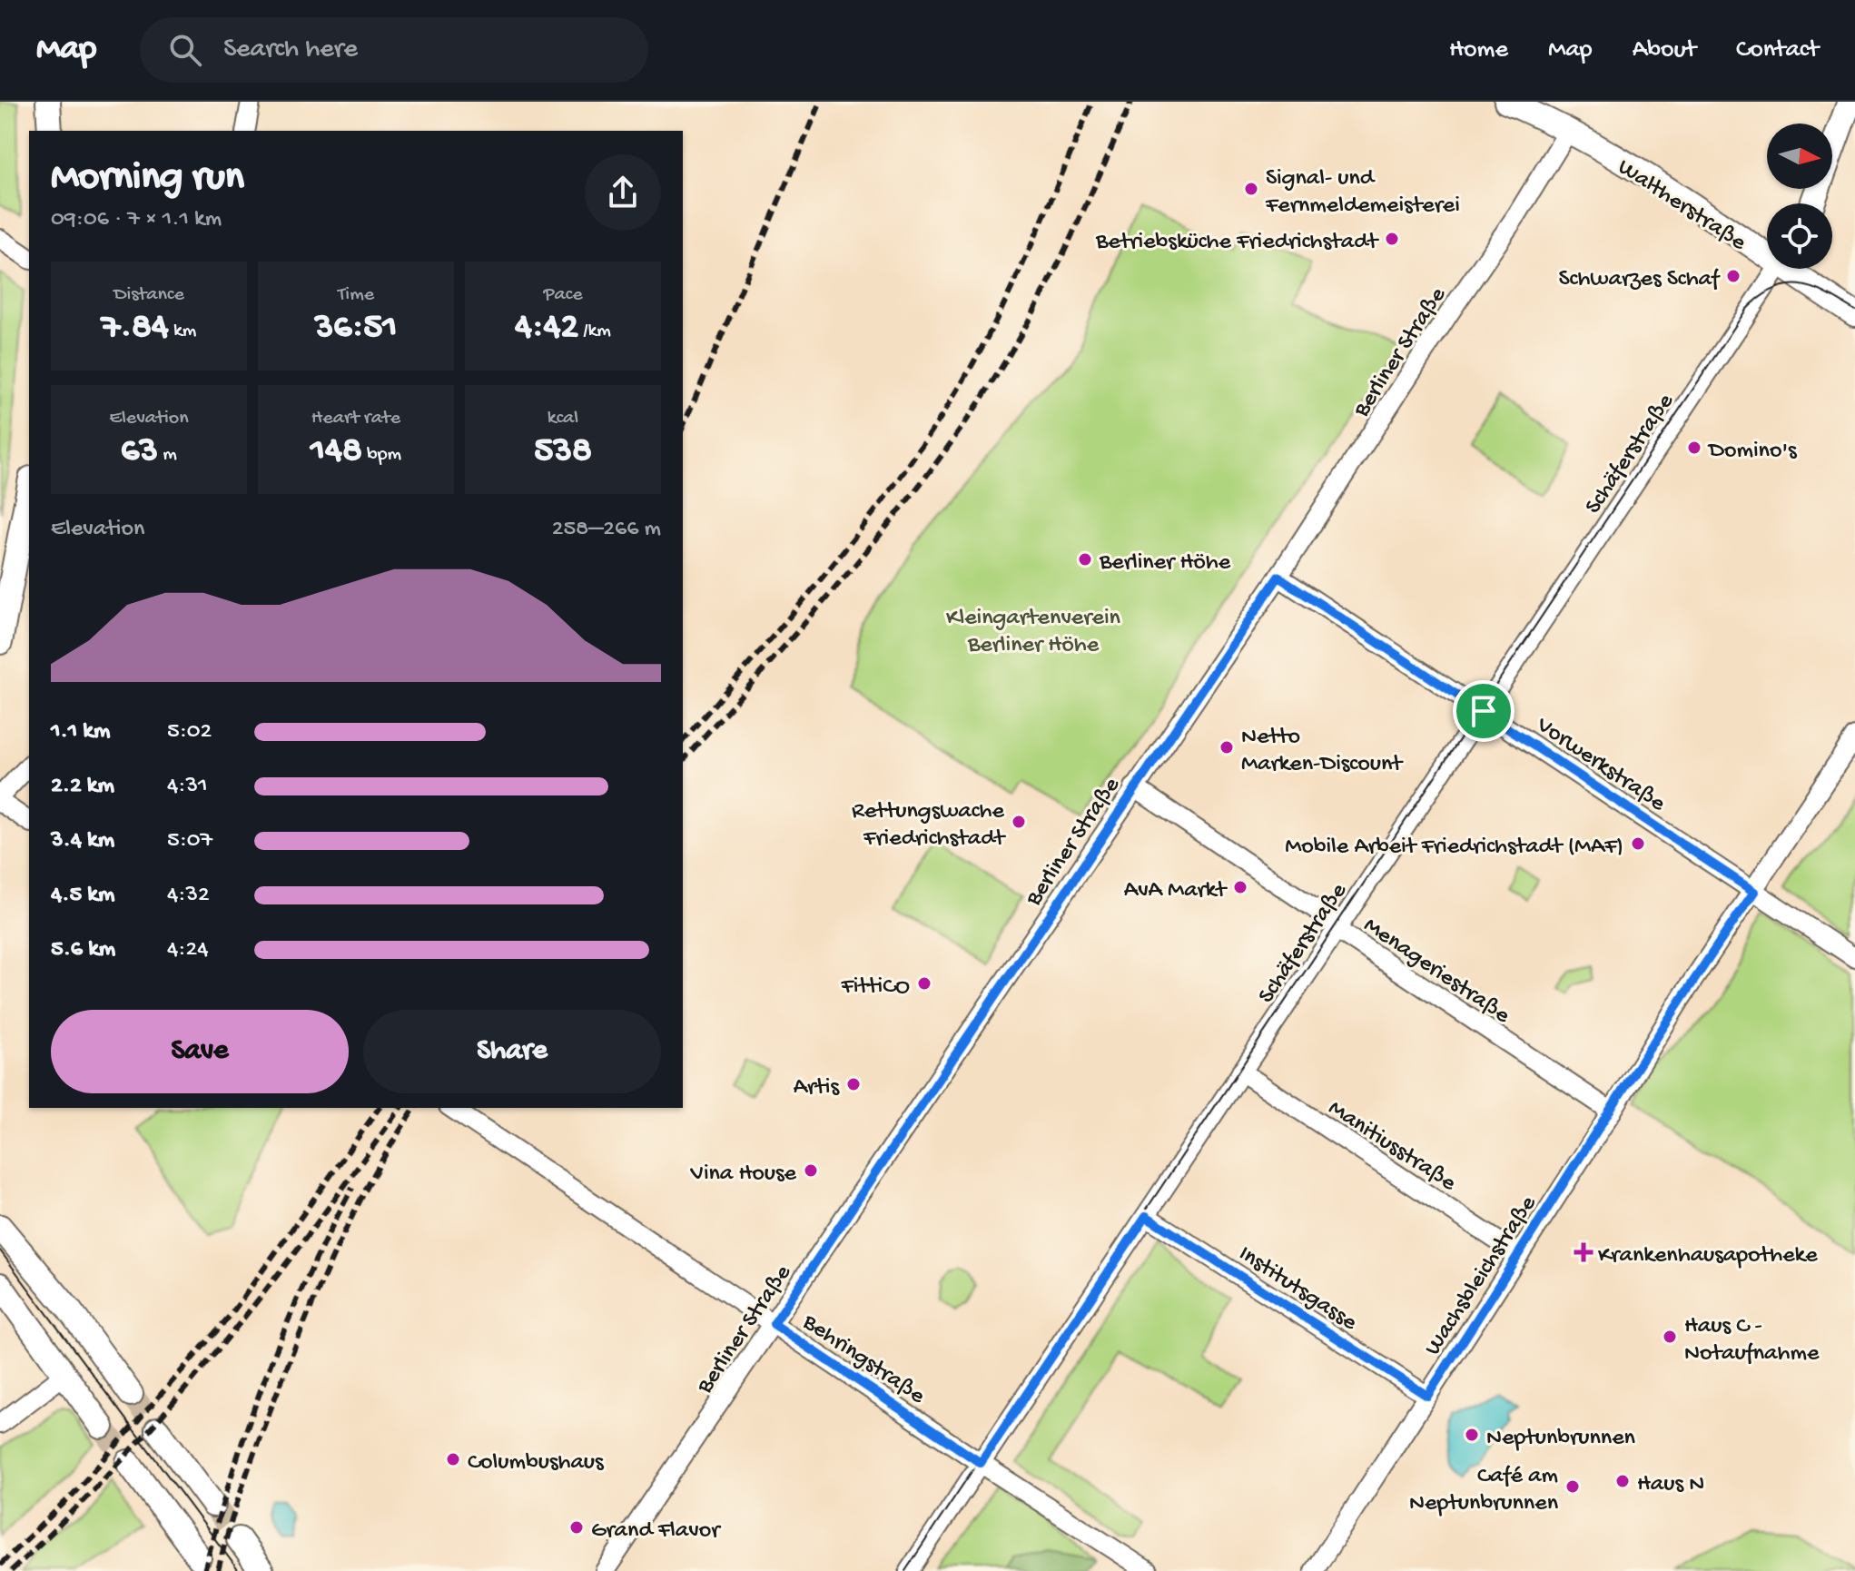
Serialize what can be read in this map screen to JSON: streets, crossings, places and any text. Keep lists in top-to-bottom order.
{
  "streets": {
    "main road": ["Waltherstraße"],
    "street": [
      "Berliner Straße",
      "Schäferstraße",
      "Vorwerkstraße",
      "Menageriestraße",
      "Manitiusstraße",
      "Wachsbleichstraße",
      "Institutsgasse",
      "Behringstraße"
    ]
  },
  "crossings": [
    ["Waltherstraße", "Berliner Straße"],
    ["Berliner Straße", "Vorwerkstraße"],
    ["Berliner Straße", "Menageriestraße"],
    ["Berliner Straße", "Behringstraße"],
    ["Schäferstraße", "Vorwerkstraße"],
    ["Schäferstraße", "Menageriestraße"],
    ["Schäferstraße", "Manitiusstraße"],
    ["Schäferstraße", "Institutsgasse"],
    ["Schäferstraße", "Behringstraße"],
    ["Vorwerkstraße", "Wachsbleichstraße"],
    ["Menageriestraße", "Wachsbleichstraße"],
    ["Manitiusstraße", "Wachsbleichstraße"],
    ["Wachsbleichstraße", "Institutsgasse"]
  ],
  "parks": ["Kleingartenverein Berliner Höhe"],
  "places": {
    "other": [
      "Signal- und Fernmeldemeisterei",
      "Betriebsküche Friedrichstadt",
      "Schwarzes Schaf",
      "Domino's",
      "Berliner Höhe",
      "Netto Marken-Discount",
      "Rettungswache Friedrichstadt",
      "Mobile Arbeit Friedrichstadt (MAF)",
      "AvA Markt",
      "FittiCO",
      "Artis",
      "Vina House",
      "Haus C - Notaufnahme",
      "Neptunbrunnen",
      "Columbushaus",
      "Haus N",
      "Café am Neptunbrunnen",
      "Grand Flavor"
    ],
    "health": ["Krankenhausapotheke"]
  },
  "north": "right",
  "page": {
    "header": "Map",
    "search": "Search here",
    "nav": [
      "Home",
      "Map",
      "About",
      "Contact"
    ],
    "heading": ["Morning run", "09:06 · 7 × 1.1 km"],
    "stats": [
      ["Distance", "7.84 km"],
      ["Time", "36:51"],
      ["Pace", "4:42 /km"],
      ["Elevation", "63 m"],
      ["Heart rate", "148 bpm"],
      ["kcal", "538"]
    ],
    "chart": ["Elevation", "258–266 m"],
    "list": [
      {
        "name": "1.1 km",
        "note": "5:02"
      },
      {
        "name": "2.2 km",
        "note": "4:31"
      },
      {
        "name": "3.4 km",
        "note": "5:07"
      },
      {
        "name": "4.5 km",
        "note": "4:32"
      },
      {
        "name": "5.6 km",
        "note": "4:24"
      }
    ],
    "buttons": ["Save", "Share"]
  }
}
